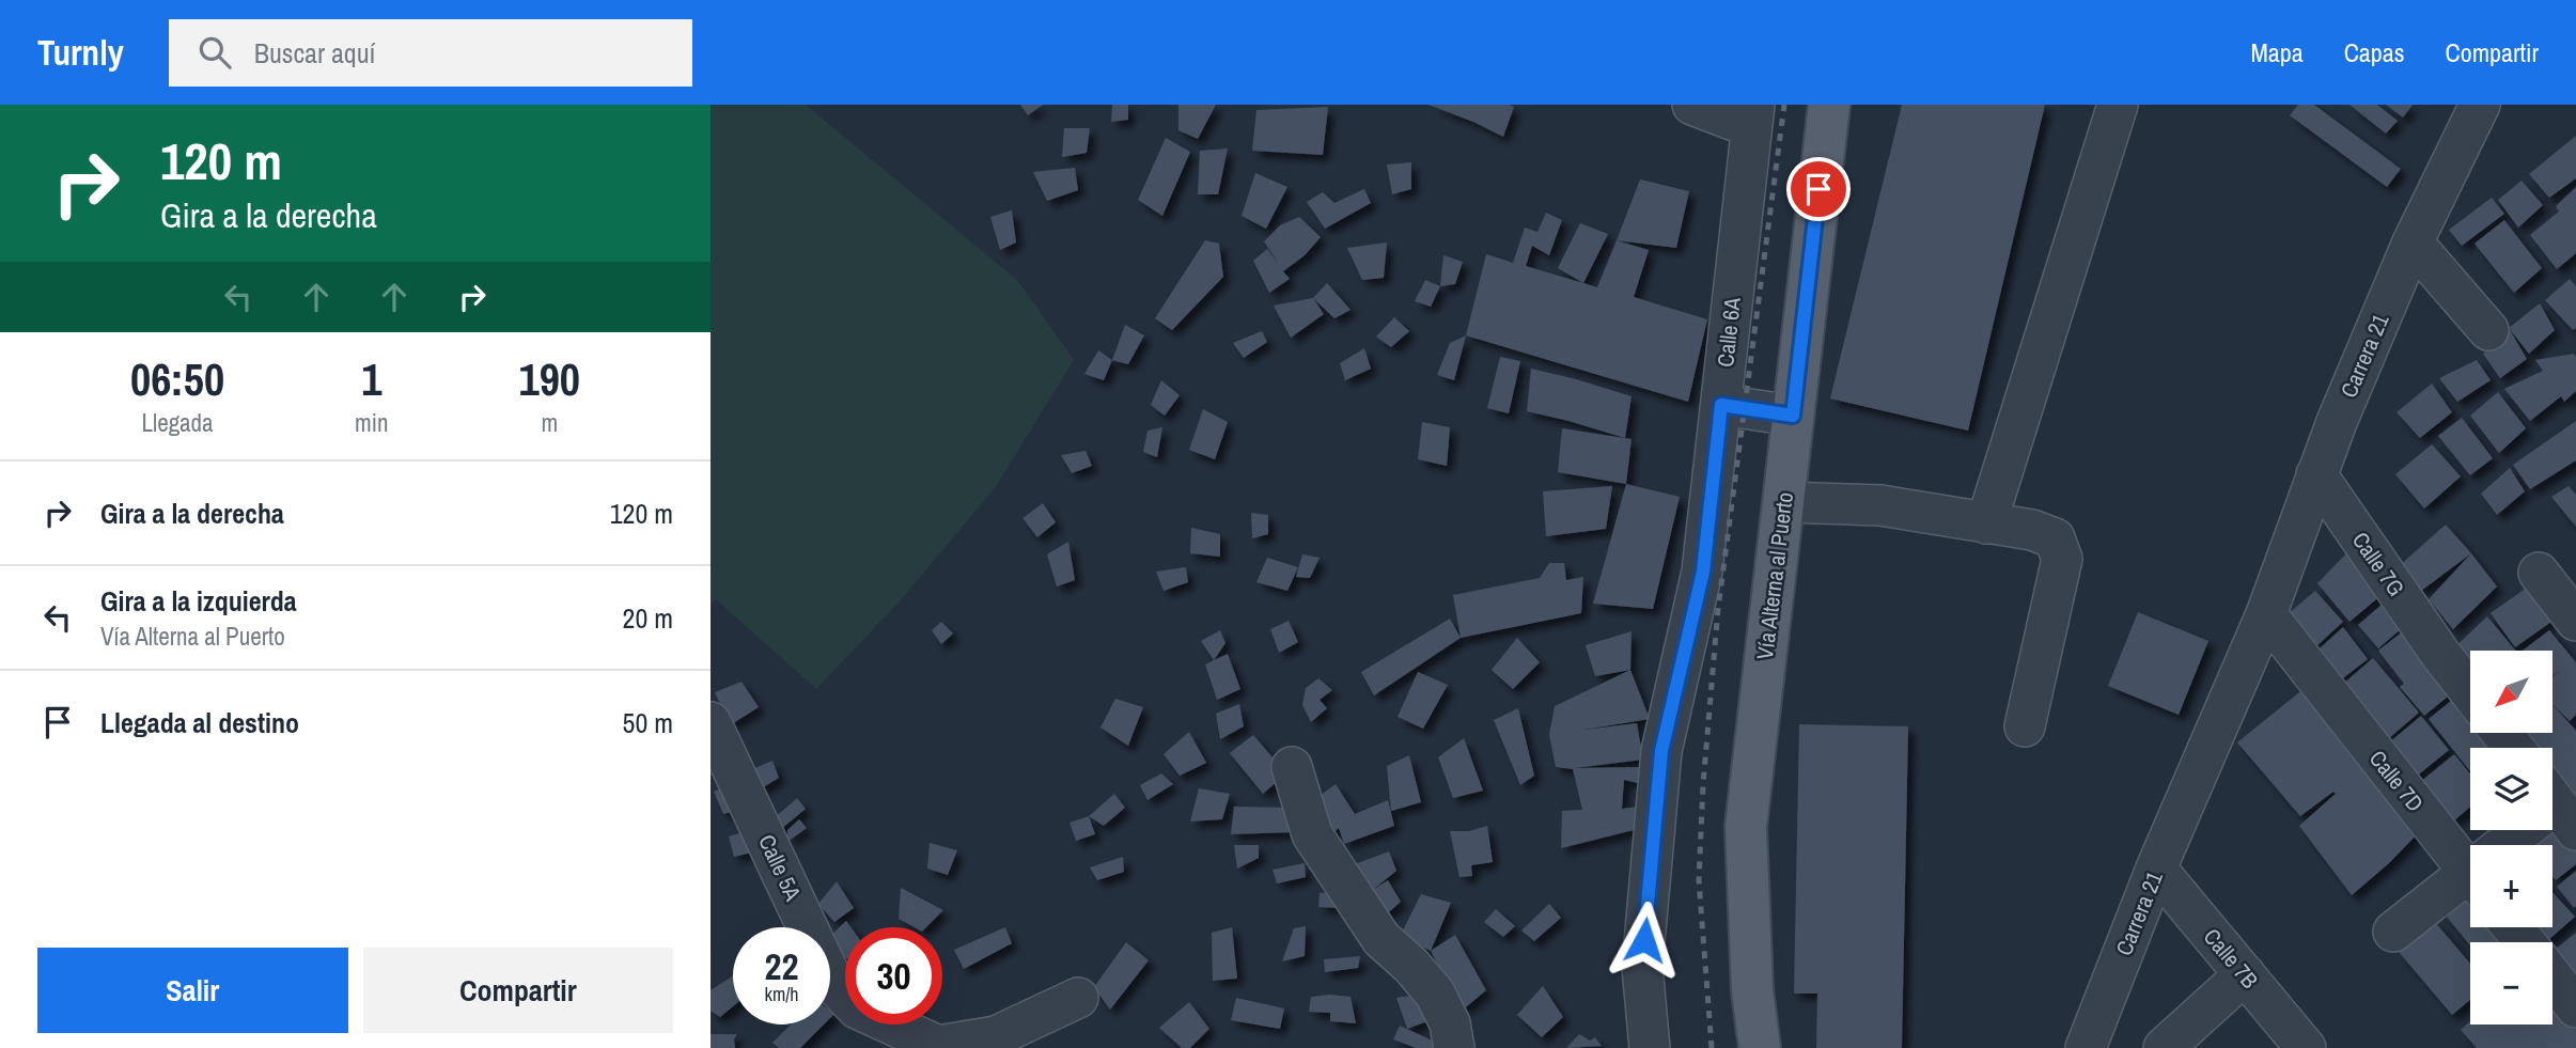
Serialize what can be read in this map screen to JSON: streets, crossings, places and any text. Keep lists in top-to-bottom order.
{
  "streets": {
    "main road": ["Vía Alterna al Puerto"],
    "street": [
      "Calle 6A",
      "Carrera 21",
      "Calle 7G",
      "Calle 7D",
      "Calle 5A",
      "Calle 7B"
    ]
  },
  "crossings": [
    ["Carrera 21", "Calle 7G"],
    ["Carrera 21", "Calle 7D"],
    ["Carrera 21", "Calle 7B"]
  ],
  "north": "bottom left",
  "page": {
    "header": "Turnly",
    "search": "Buscar aquí",
    "nav": ["Mapa", "Capas", "Compartir"],
    "turn": ["120 m", "Gira a la derecha"],
    "eta": [
      "06:50",
      "Llegada",
      "1",
      "min",
      "190",
      "m"
    ],
    "list": [
      {
        "name": "Gira a la derecha",
        "value": "120 m"
      },
      {
        "name": "Gira a la izquierda",
        "note": "Vía Alterna al Puerto",
        "value": "20 m"
      },
      {
        "name": "Llegada al destino",
        "value": "50 m"
      }
    ],
    "map_buttons": ["+", "−"],
    "speed": "22 km/h",
    "limit": "30",
    "buttons": ["Salir", "Compartir"]
  }
}
